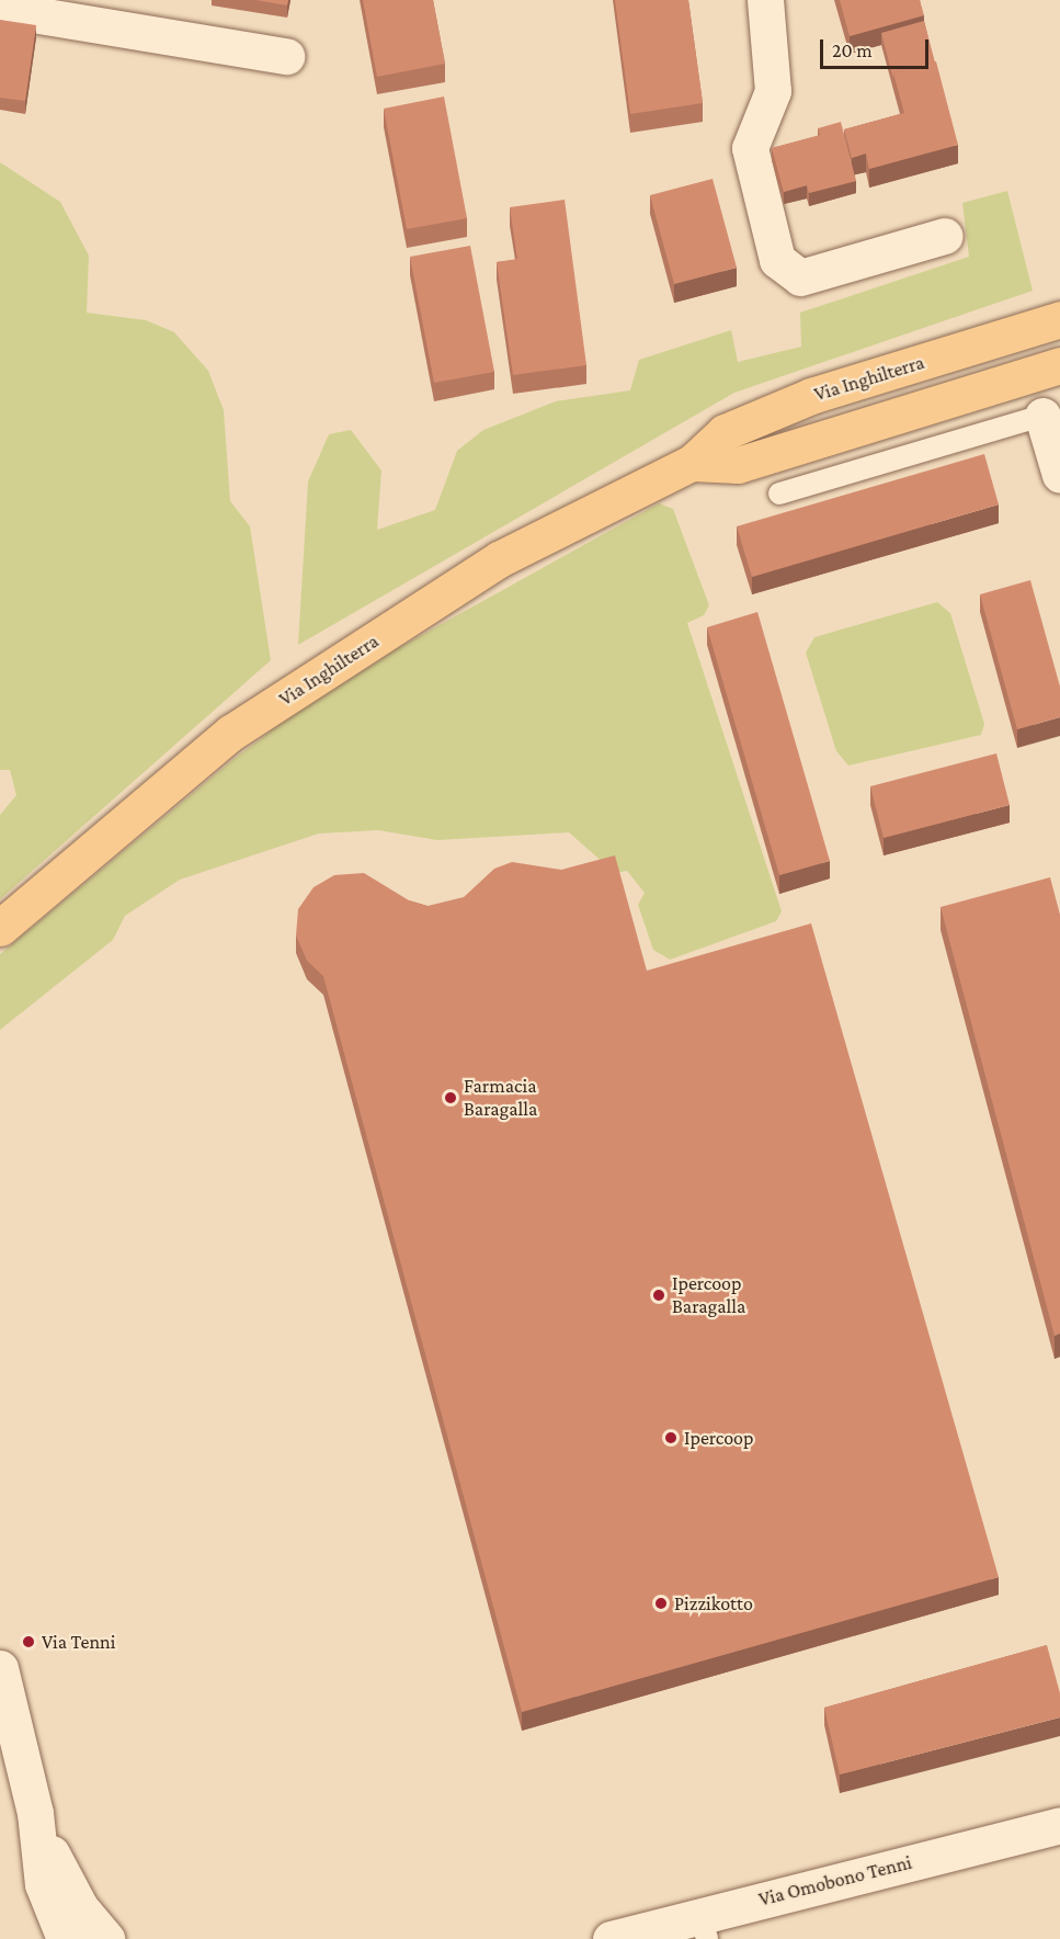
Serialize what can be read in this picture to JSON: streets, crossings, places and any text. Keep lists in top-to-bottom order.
{
  "streets": {
    "main road": ["Via Inghilterra"],
    "street": ["Via Omobono Tenni"]
  },
  "places": [
    "Farmacia Baragalla",
    "Ipercoop Baragalla",
    "Ipercoop",
    "Pizzikotto",
    "Via Tenni"
  ],
  "scale_bar": "20 m"
}
